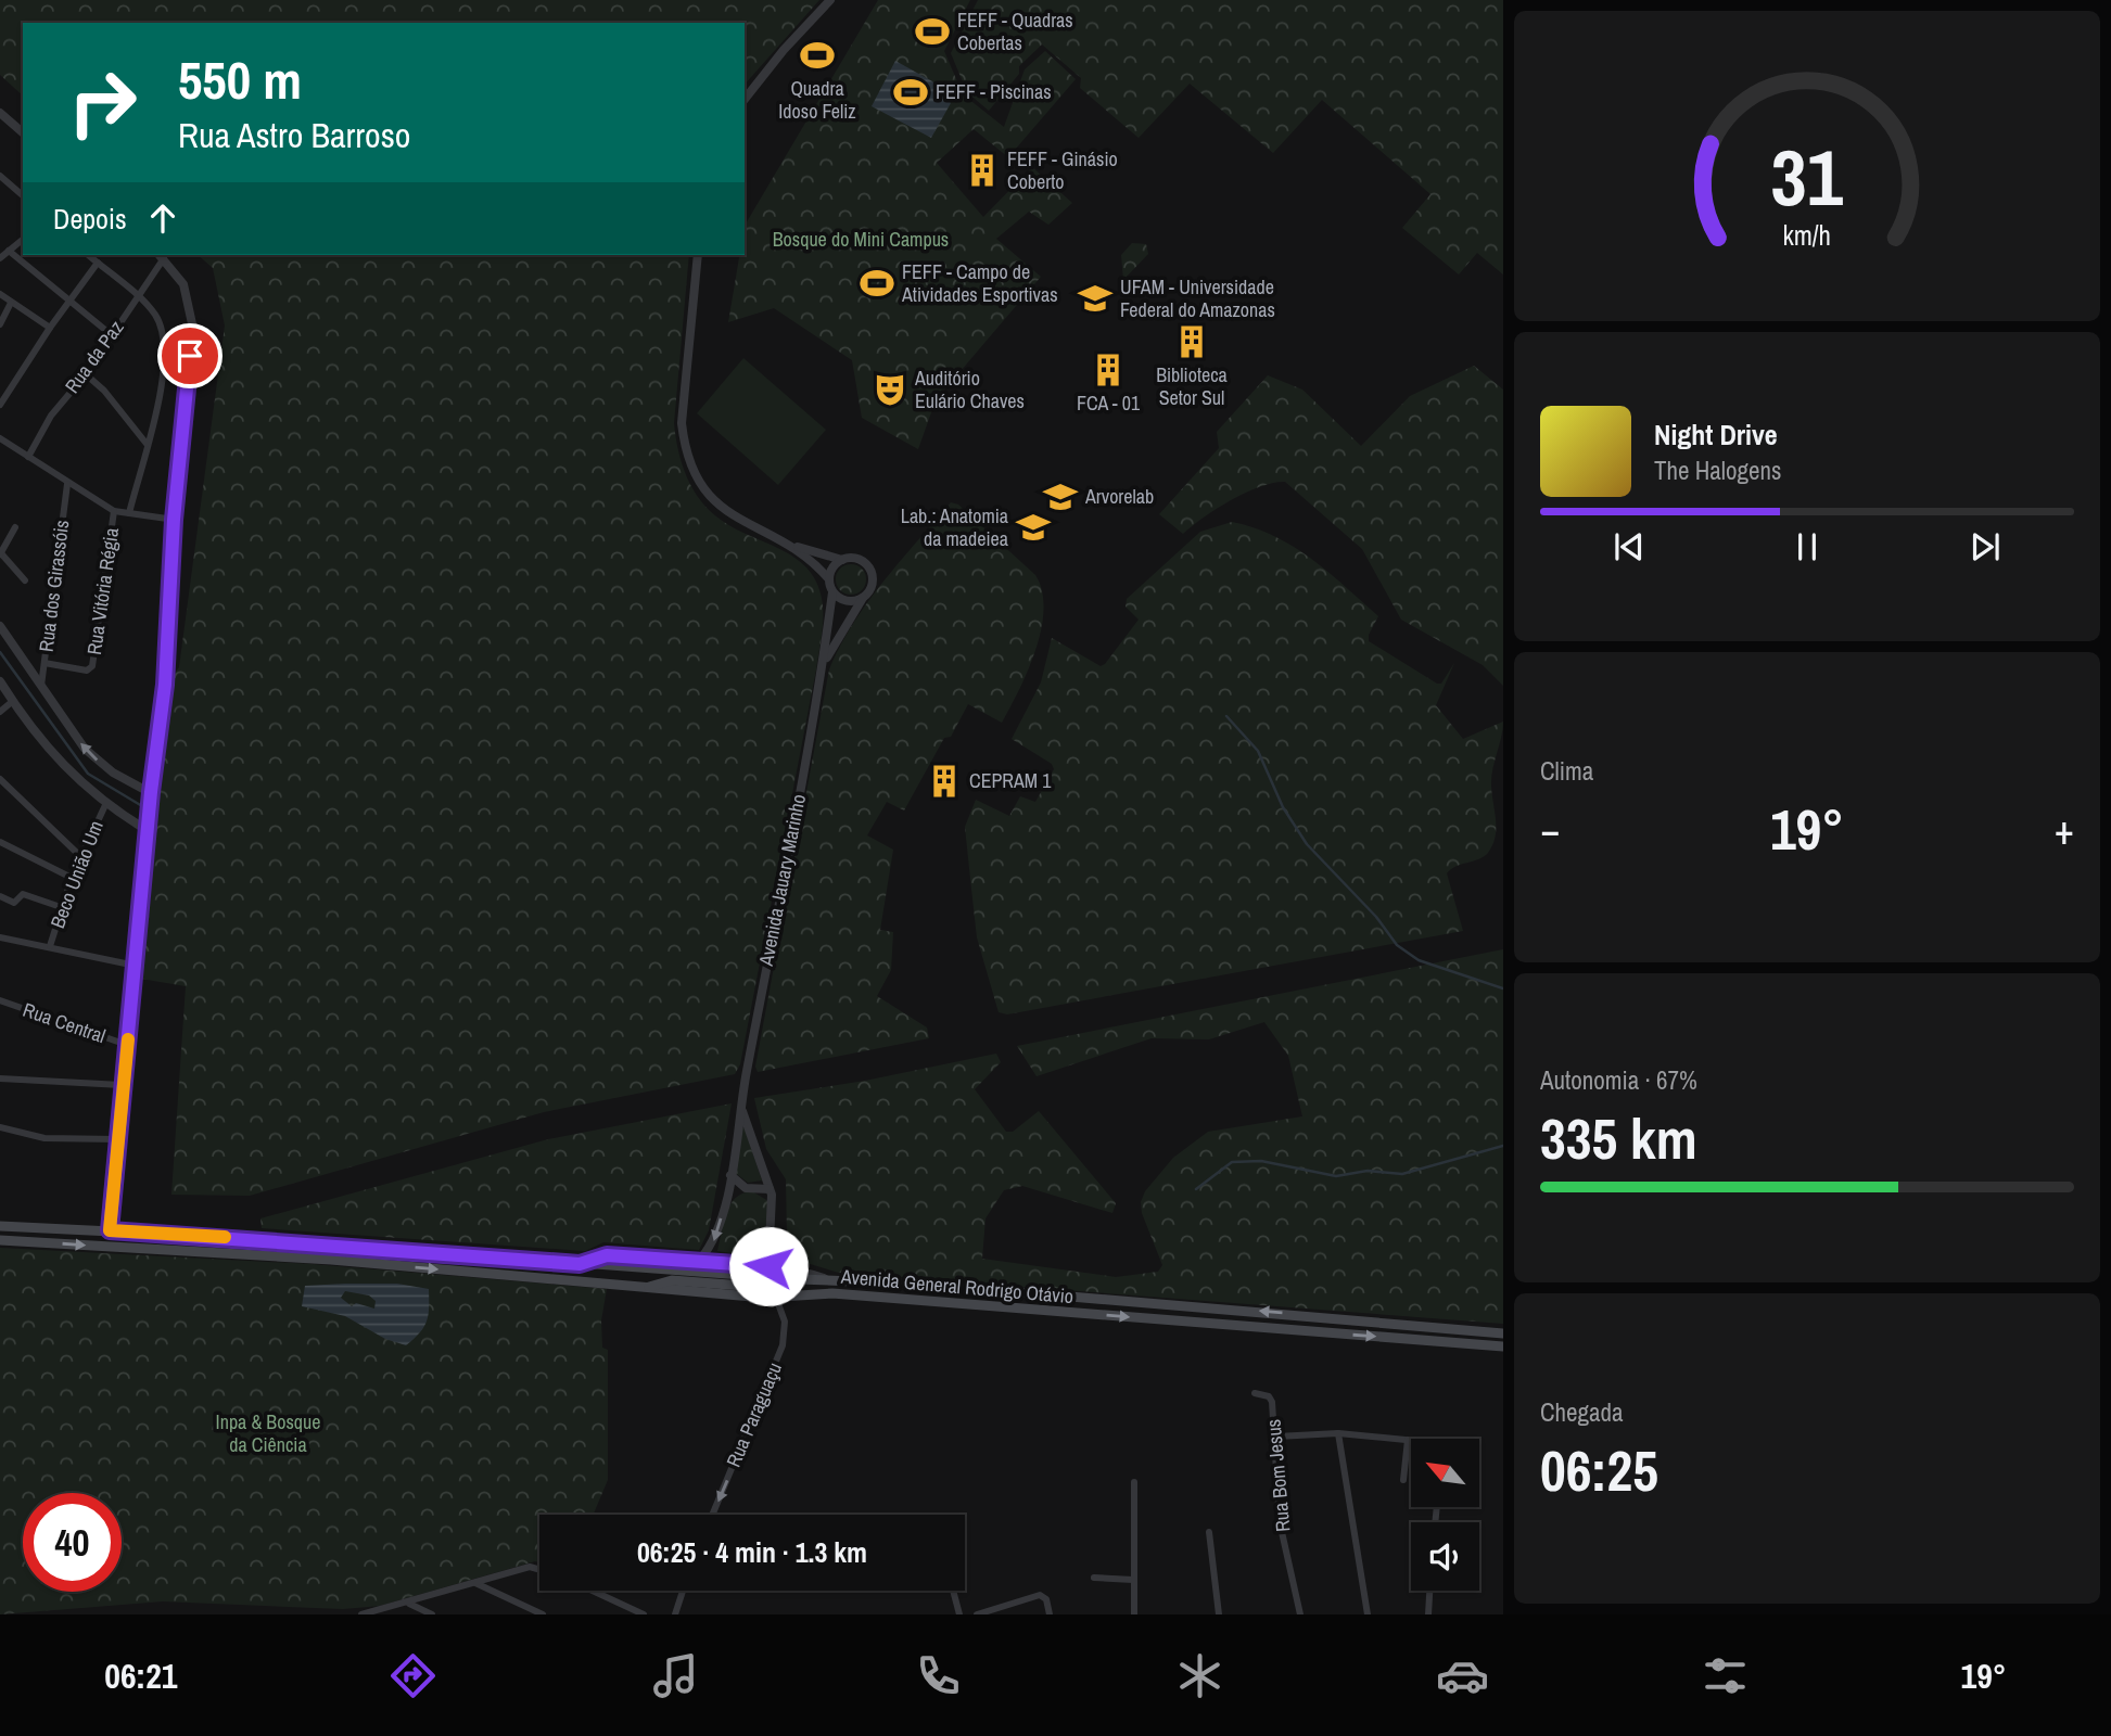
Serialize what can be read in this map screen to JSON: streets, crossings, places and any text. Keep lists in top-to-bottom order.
{
  "streets": {
    "main road": ["Avenida General Rodrigo Otávio"],
    "street": [
      "Rua da Paz",
      "Rua dos Girassóis",
      "Rua Vitória Régia",
      "Beco União Um",
      "Avenida Jauary Marinho",
      "Rua Central",
      "Rua Paraguaçu",
      "Rua Bom Jesus"
    ]
  },
  "crossings": [
    ["Rua dos Girassóis", "Rua Vitória Régia"],
    ["Avenida Jauary Marinho", "Avenida General Rodrigo Otávio"],
    ["Avenida General Rodrigo Otávio", "Rua Paraguaçu"]
  ],
  "one_way": ["Rua Paraguaçu"],
  "parks": ["Bosque do Mini Campus", "Inpa & Bosque da Ciência"],
  "places": {
    "sports": [
      "FEFF - Quadras Cobertas",
      "Quadra Idoso Feliz",
      "FEFF - Piscinas",
      "FEFF - Campo de Atividades Esportivas"
    ],
    "building": [
      "FEFF - Ginásio Coberto",
      "Biblioteca Setor Sul",
      "FCA - 01",
      "CEPRAM 1"
    ],
    "school or university": ["UFAM - Universidade Federal do Amazonas", "Arvorelab", "Lab.: Anatomia da madeiea"],
    "theatre": ["Auditório Eulário Chaves"]
  },
  "north": "top left",
  "page": {
    "turn": ["550 m", "Rua Astro Barroso"],
    "then": "Depois",
    "song": ["Night Drive", "The Halogens"],
    "tile": [
      "Clima",
      ["Autonomia · 67%", "335 km"],
      ["Chegada", "06:25"]
    ],
    "heat": ["−", "19°", "+"],
    "limit": "40",
    "trip": "06:25 · 4 min · 1.3 km",
    "tabs": ["06:21", "19°"],
    "gauge": ["31", "km/h"]
  }
}
